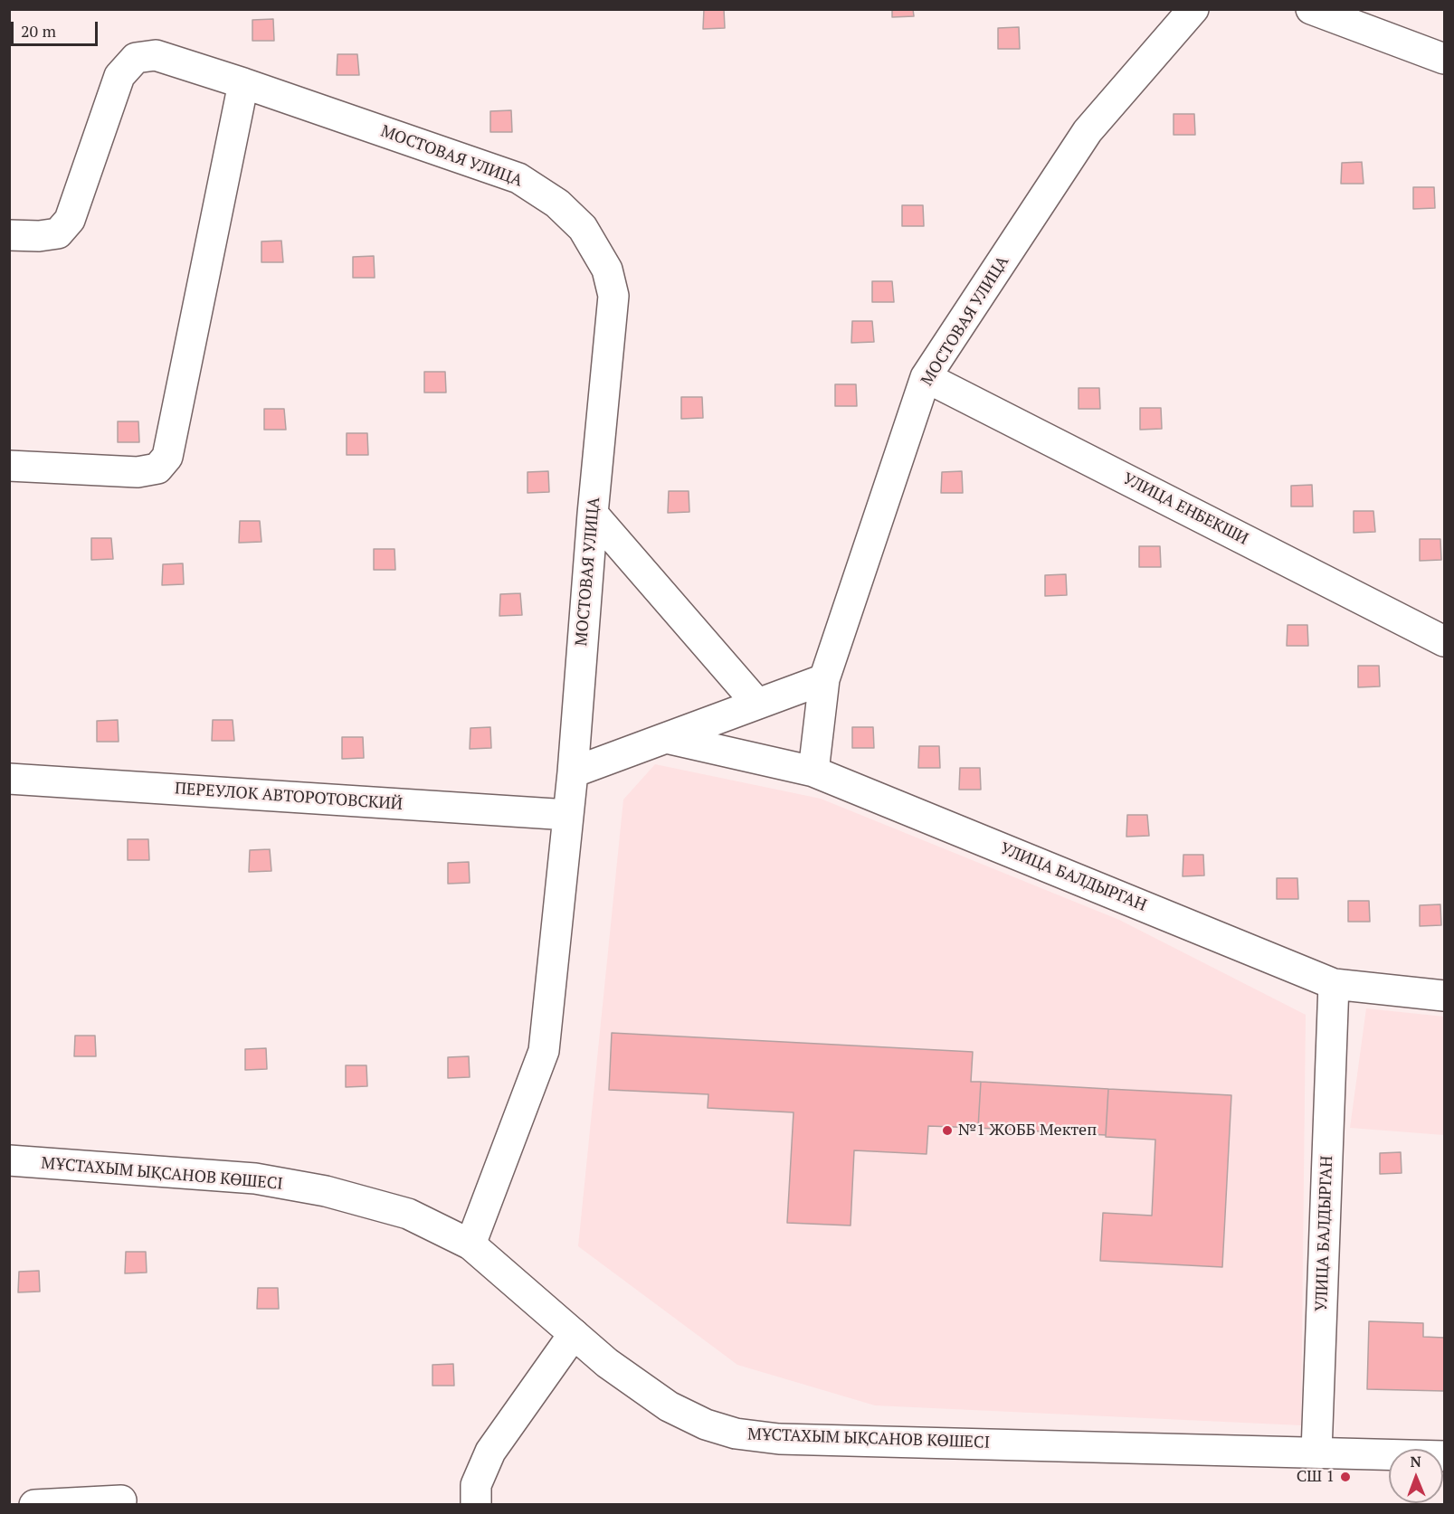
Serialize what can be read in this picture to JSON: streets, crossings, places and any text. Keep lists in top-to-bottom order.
{
  "streets": {
    "street": [
      "МОСТОВАЯ УЛИЦА",
      "УЛИЦА ЕНБЕКШИ",
      "ПЕРЕУЛОК АВТОРОТОВСКИЙ",
      "УЛИЦА БАЛДЫРГАН",
      "МҰСТАХЫМ ЫҚСАНОВ КӨШЕСІ"
    ]
  },
  "crossings": [
    ["МОСТОВАЯ УЛИЦА", "УЛИЦА ЕНБЕКШИ"],
    ["МОСТОВАЯ УЛИЦА", "ПЕРЕУЛОК АВТОРОТОВСКИЙ"],
    ["МОСТОВАЯ УЛИЦА", "УЛИЦА БАЛДЫРГАН"],
    ["МОСТОВАЯ УЛИЦА", "МҰСТАХЫМ ЫҚСАНОВ КӨШЕСІ"],
    ["УЛИЦА БАЛДЫРГАН", "МҰСТАХЫМ ЫҚСАНОВ КӨШЕСІ"]
  ],
  "places": ["№1 ЖОББ Мектеп", "СШ 1"],
  "scale_bar": "20 m",
  "north": "top"
}
